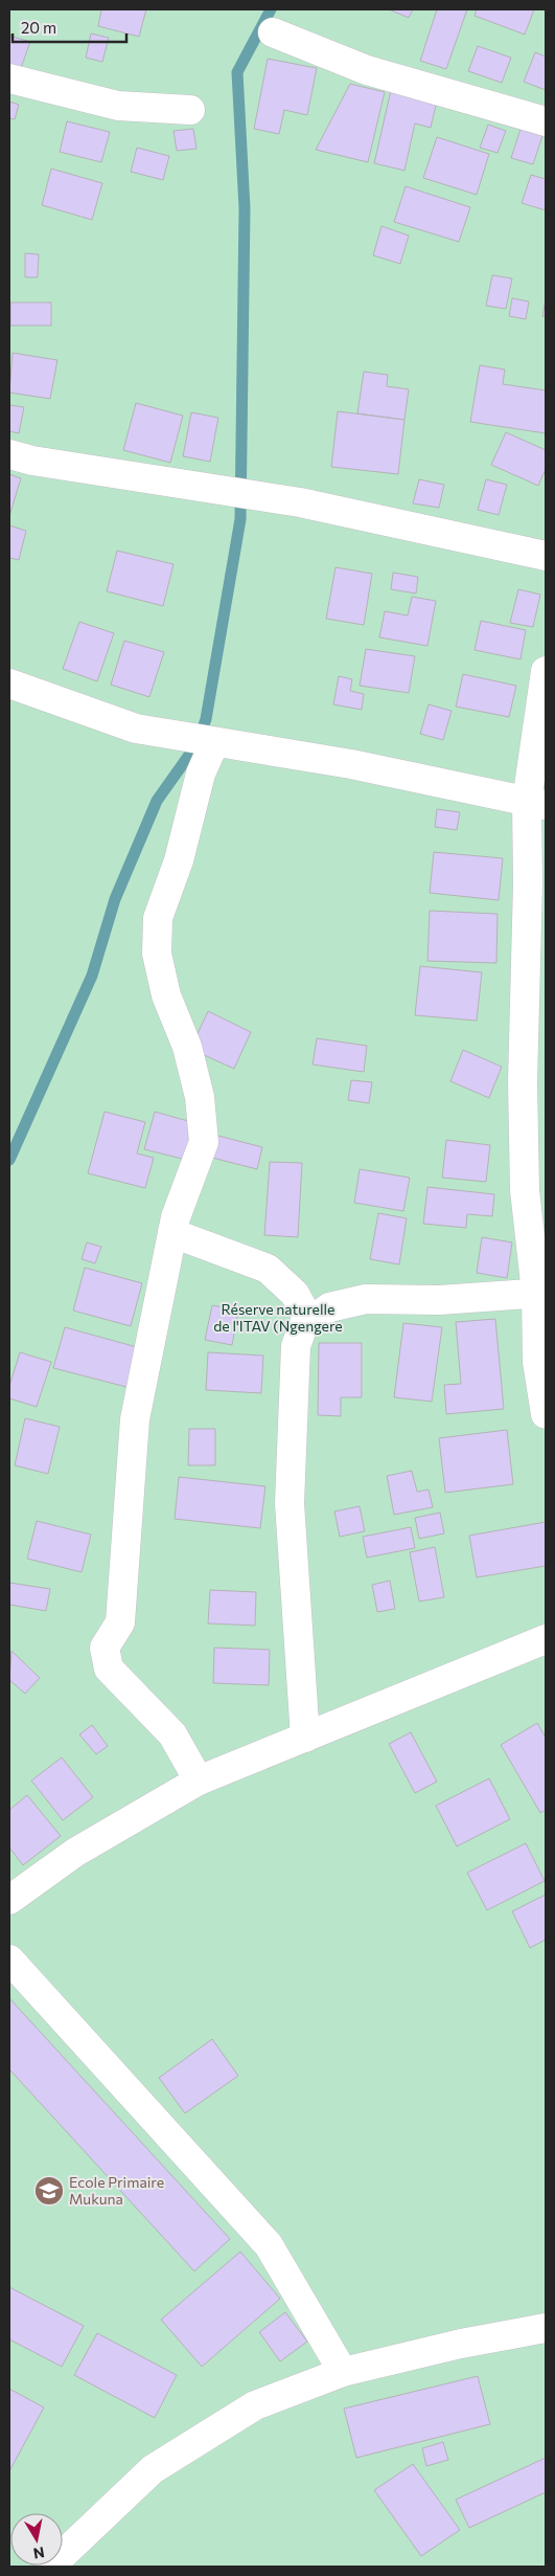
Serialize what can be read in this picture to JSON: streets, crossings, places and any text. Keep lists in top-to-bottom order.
{
  "parks": ["Réserve naturelle de l'ITAV (Ngengere"],
  "places": {
    "school or university": ["Ecole Primaire Mukuna"]
  },
  "scale_bar": "20 m",
  "north": "bottom"
}
